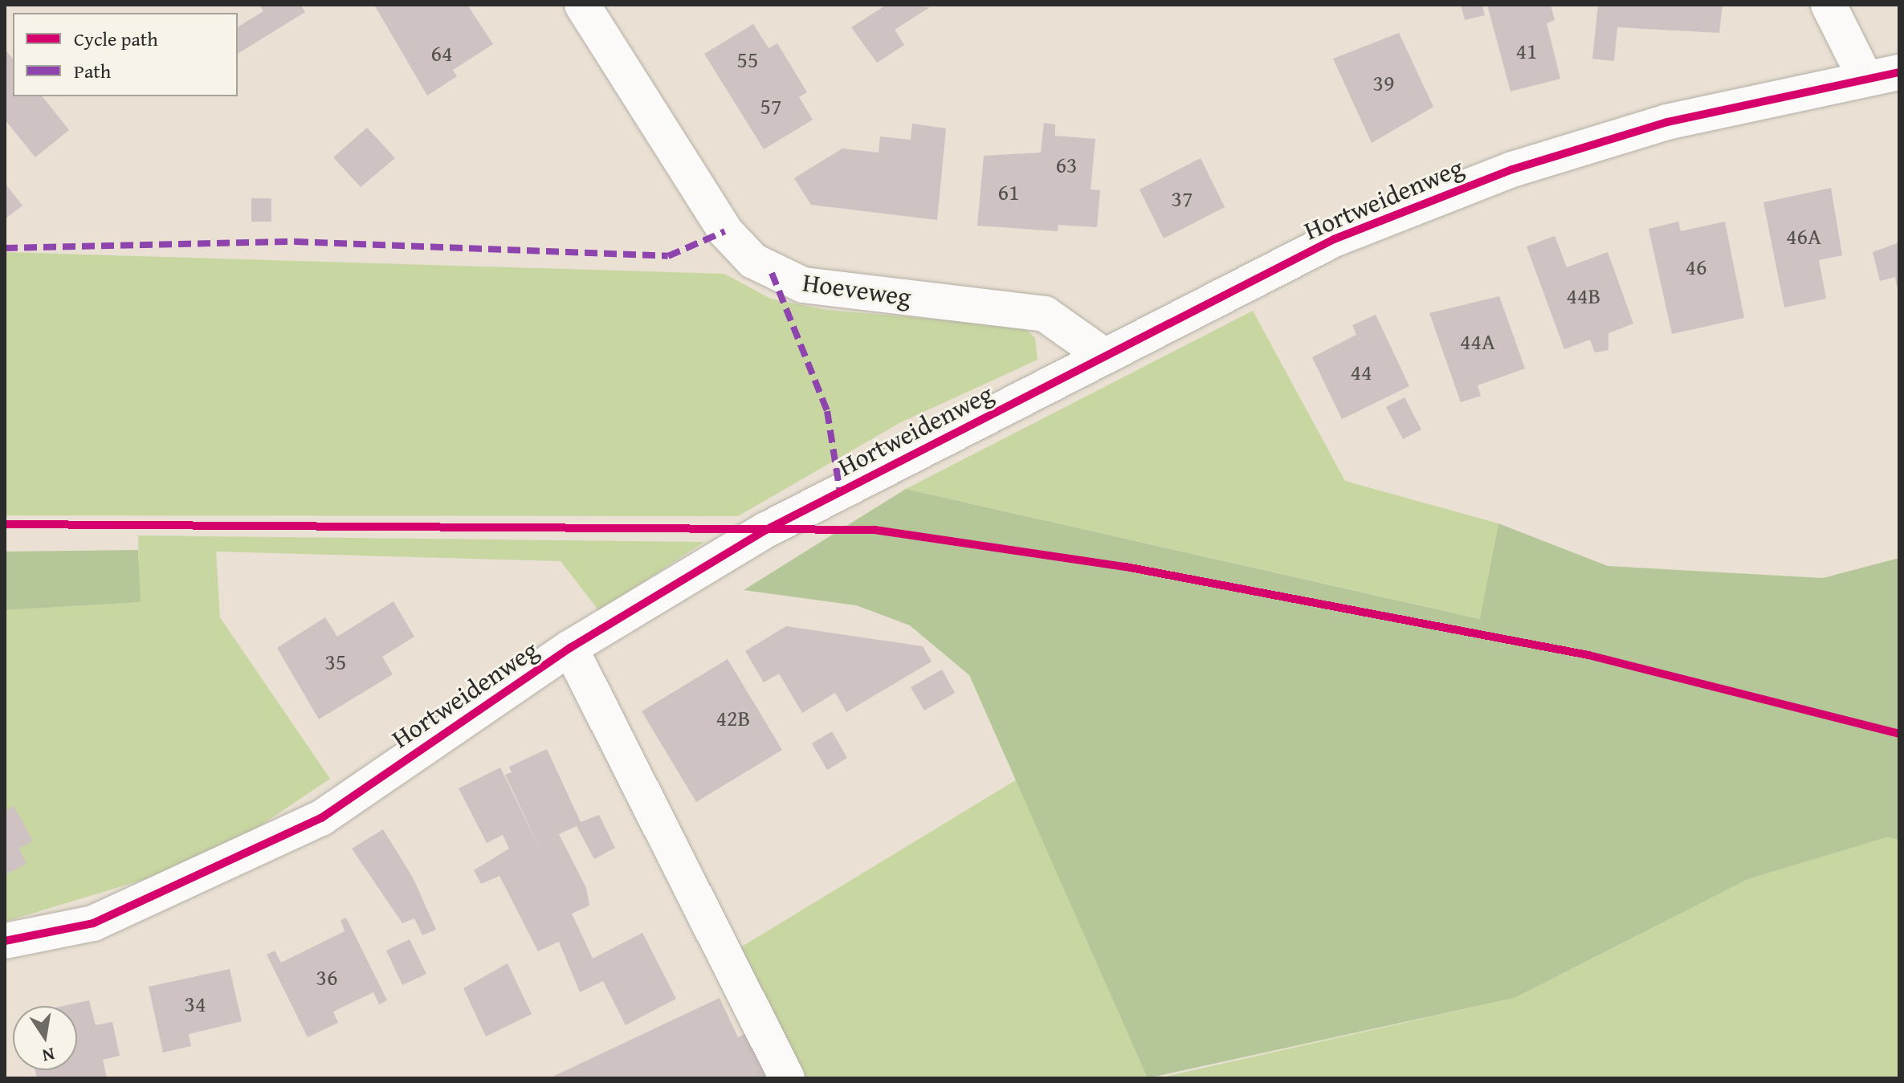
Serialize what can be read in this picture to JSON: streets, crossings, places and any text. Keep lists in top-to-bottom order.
{
  "streets": {
    "street": ["Hortweidenweg", "Hoeveweg"]
  },
  "crossings": [
    ["Hortweidenweg", "Hoeveweg"]
  ],
  "house_numbers": [
    "41",
    "64",
    "55",
    "39",
    "57",
    "63",
    "61",
    "37",
    "46A",
    "46",
    "44B",
    "44A",
    "44",
    "35",
    "42B",
    "36",
    "34"
  ],
  "legend": ["Cycle path", "Path"],
  "north": "bottom"
}
